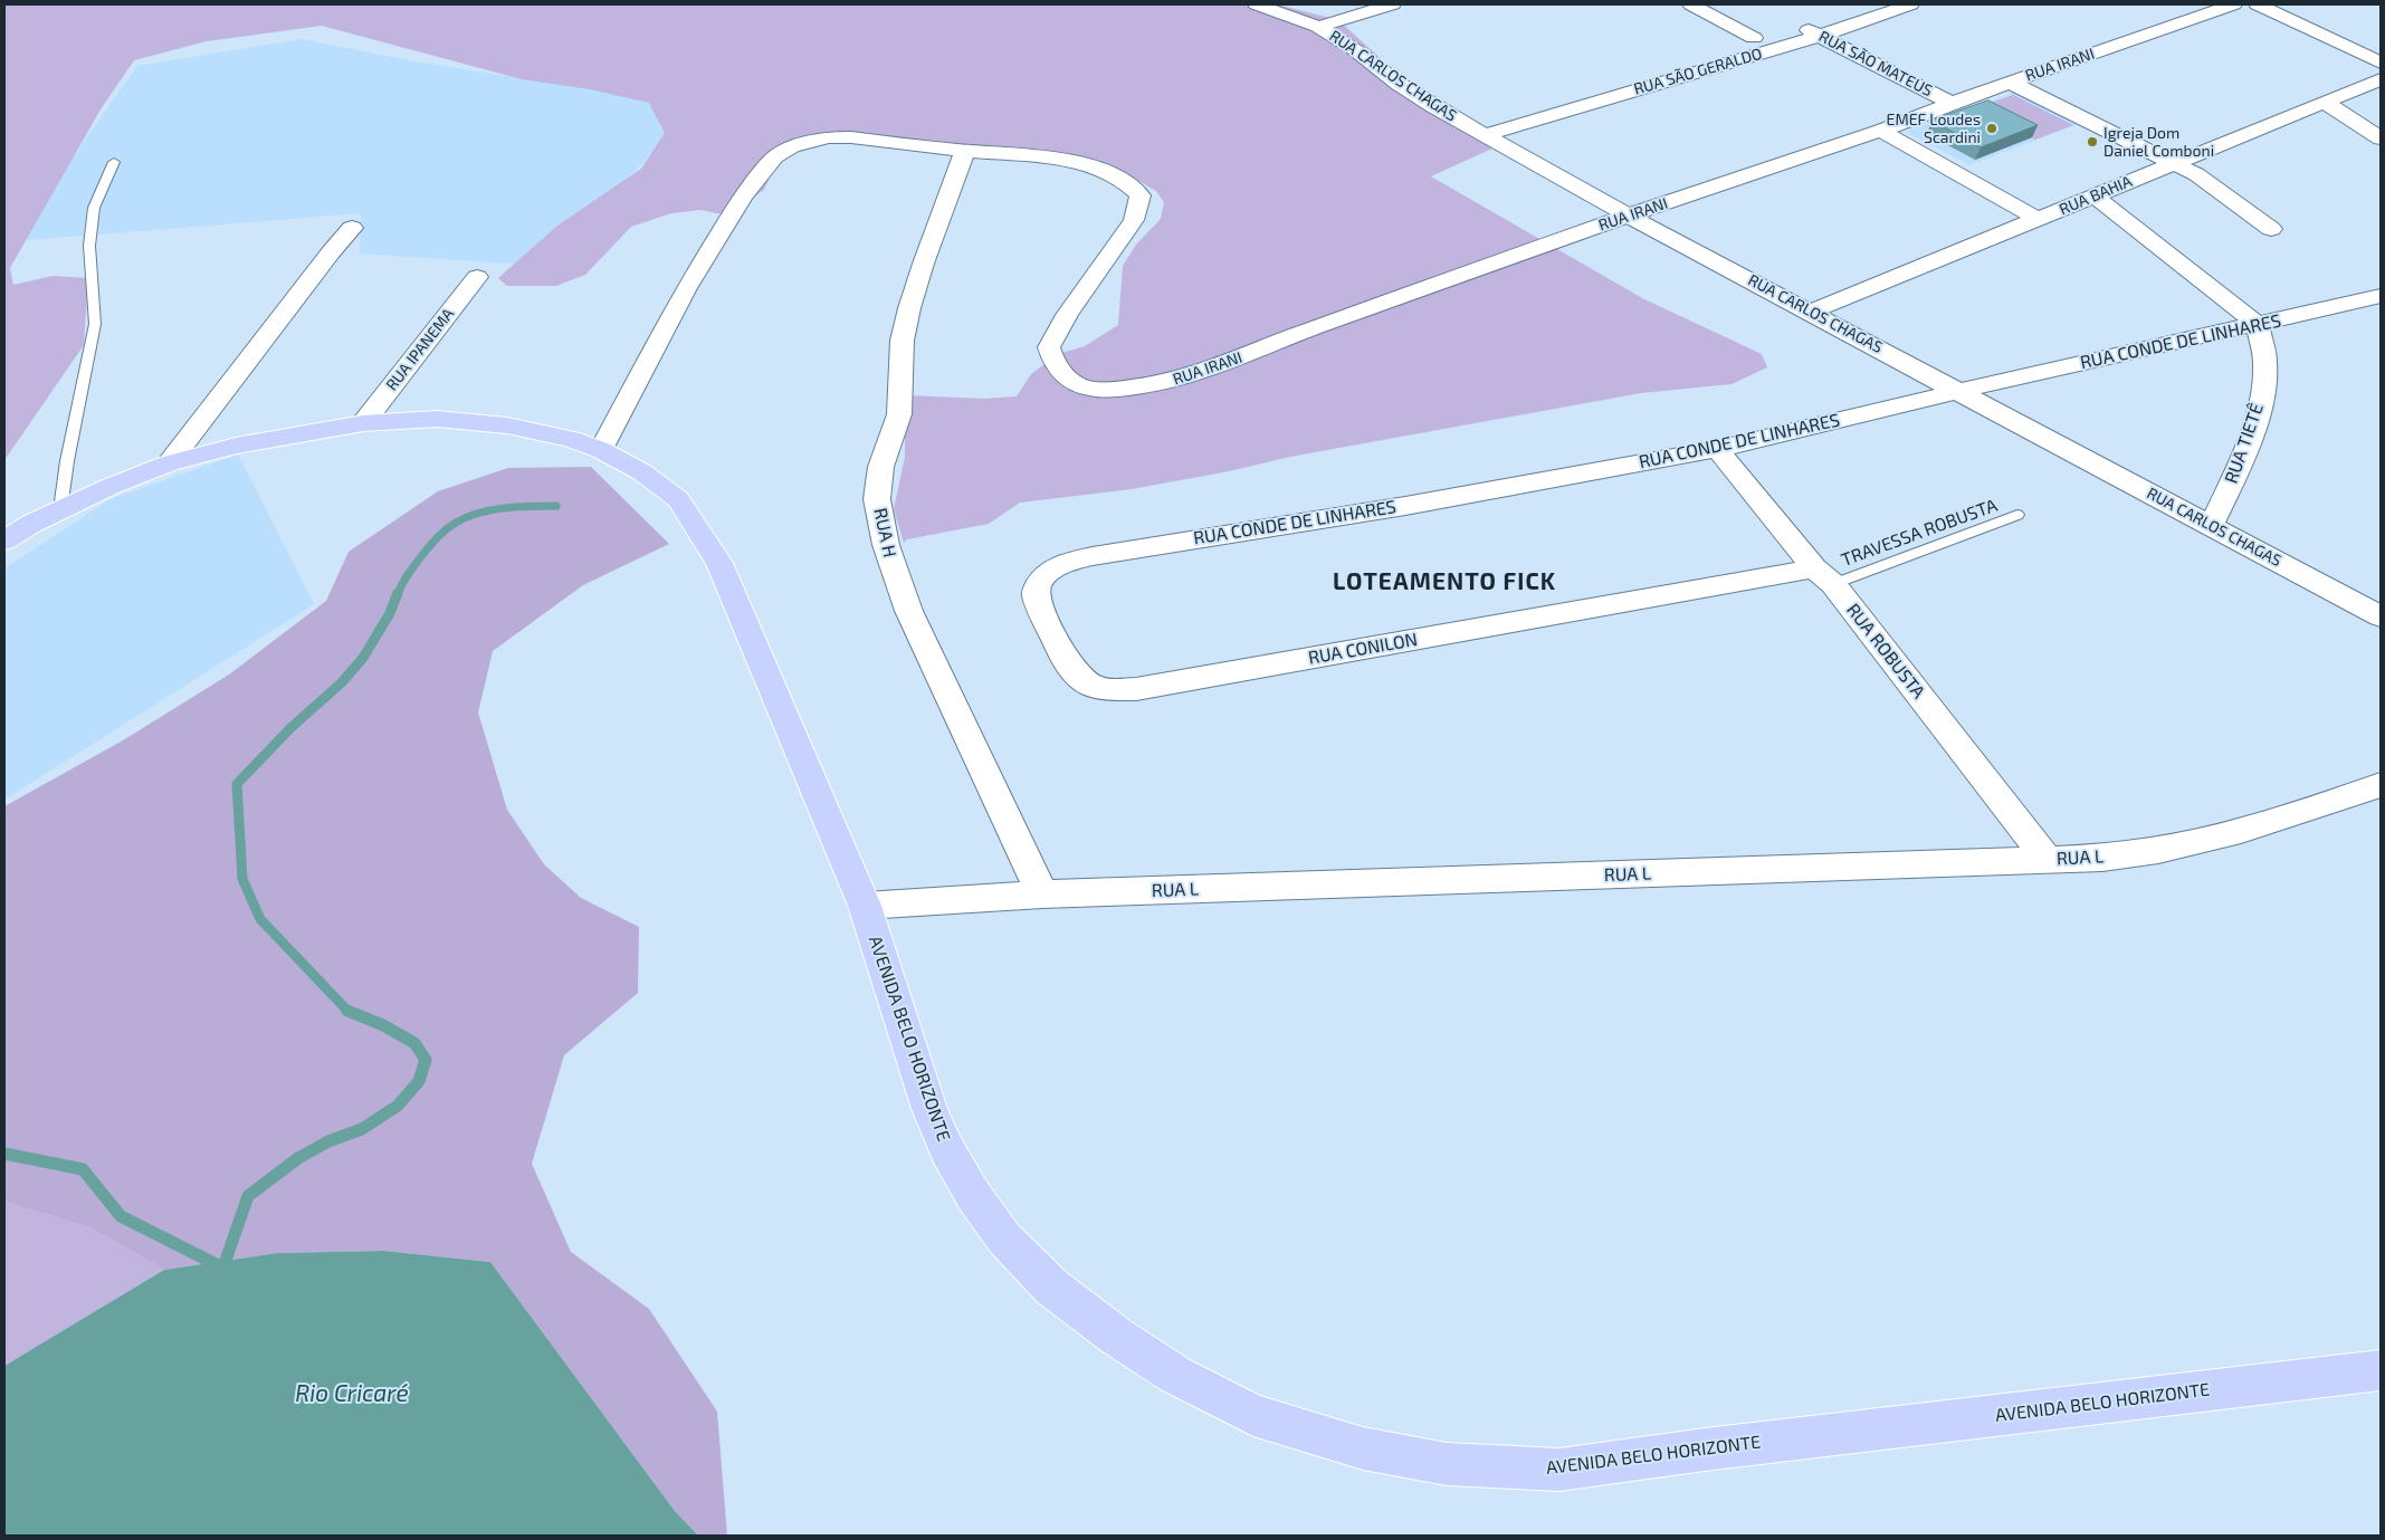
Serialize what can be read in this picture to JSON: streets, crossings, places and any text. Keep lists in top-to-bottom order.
{
  "streets": {
    "main road": ["AVENIDA BELO HORIZONTE"],
    "street": [
      "RUA SÃO MATEUS",
      "RUA IRANI",
      "RUA SÃO GERALDO",
      "RUA CARLOS CHAGAS",
      "RUA BAHIA",
      "RUA CONDE DE LINHARES",
      "RUA IPANEMA",
      "RUA TIETÊ",
      "RUA H",
      "RUA CONILON",
      "RUA ROBUSTA",
      "RUA L"
    ],
    "lane": ["TRAVESSA ROBUSTA"]
  },
  "crossings": [
    ["RUA SÃO MATEUS", "RUA IRANI"],
    ["RUA SÃO MATEUS", "RUA SÃO GERALDO"],
    ["RUA IRANI", "RUA CARLOS CHAGAS"],
    ["RUA IRANI", "RUA H"],
    ["RUA SÃO GERALDO", "RUA CARLOS CHAGAS"],
    ["RUA CARLOS CHAGAS", "RUA BAHIA"],
    ["RUA CARLOS CHAGAS", "RUA CONDE DE LINHARES"],
    ["RUA CARLOS CHAGAS", "RUA TIETÊ"],
    ["RUA CONDE DE LINHARES", "RUA TIETÊ"],
    ["RUA CONDE DE LINHARES", "RUA CONILON"],
    ["RUA CONDE DE LINHARES", "RUA ROBUSTA"],
    ["RUA IPANEMA", "AVENIDA BELO HORIZONTE"],
    ["RUA H", "RUA L"],
    ["TRAVESSA ROBUSTA", "RUA CONILON"],
    ["TRAVESSA ROBUSTA", "RUA ROBUSTA"],
    ["RUA CONILON", "RUA ROBUSTA"],
    ["RUA ROBUSTA", "RUA L"],
    ["RUA L", "AVENIDA BELO HORIZONTE"]
  ],
  "districts": ["LOTEAMENTO FICK"],
  "water": ["Rio Cricaré"],
  "places": ["EMEF Loudes Scardini", "Igreja Dom Daniel Comboni"]
}
